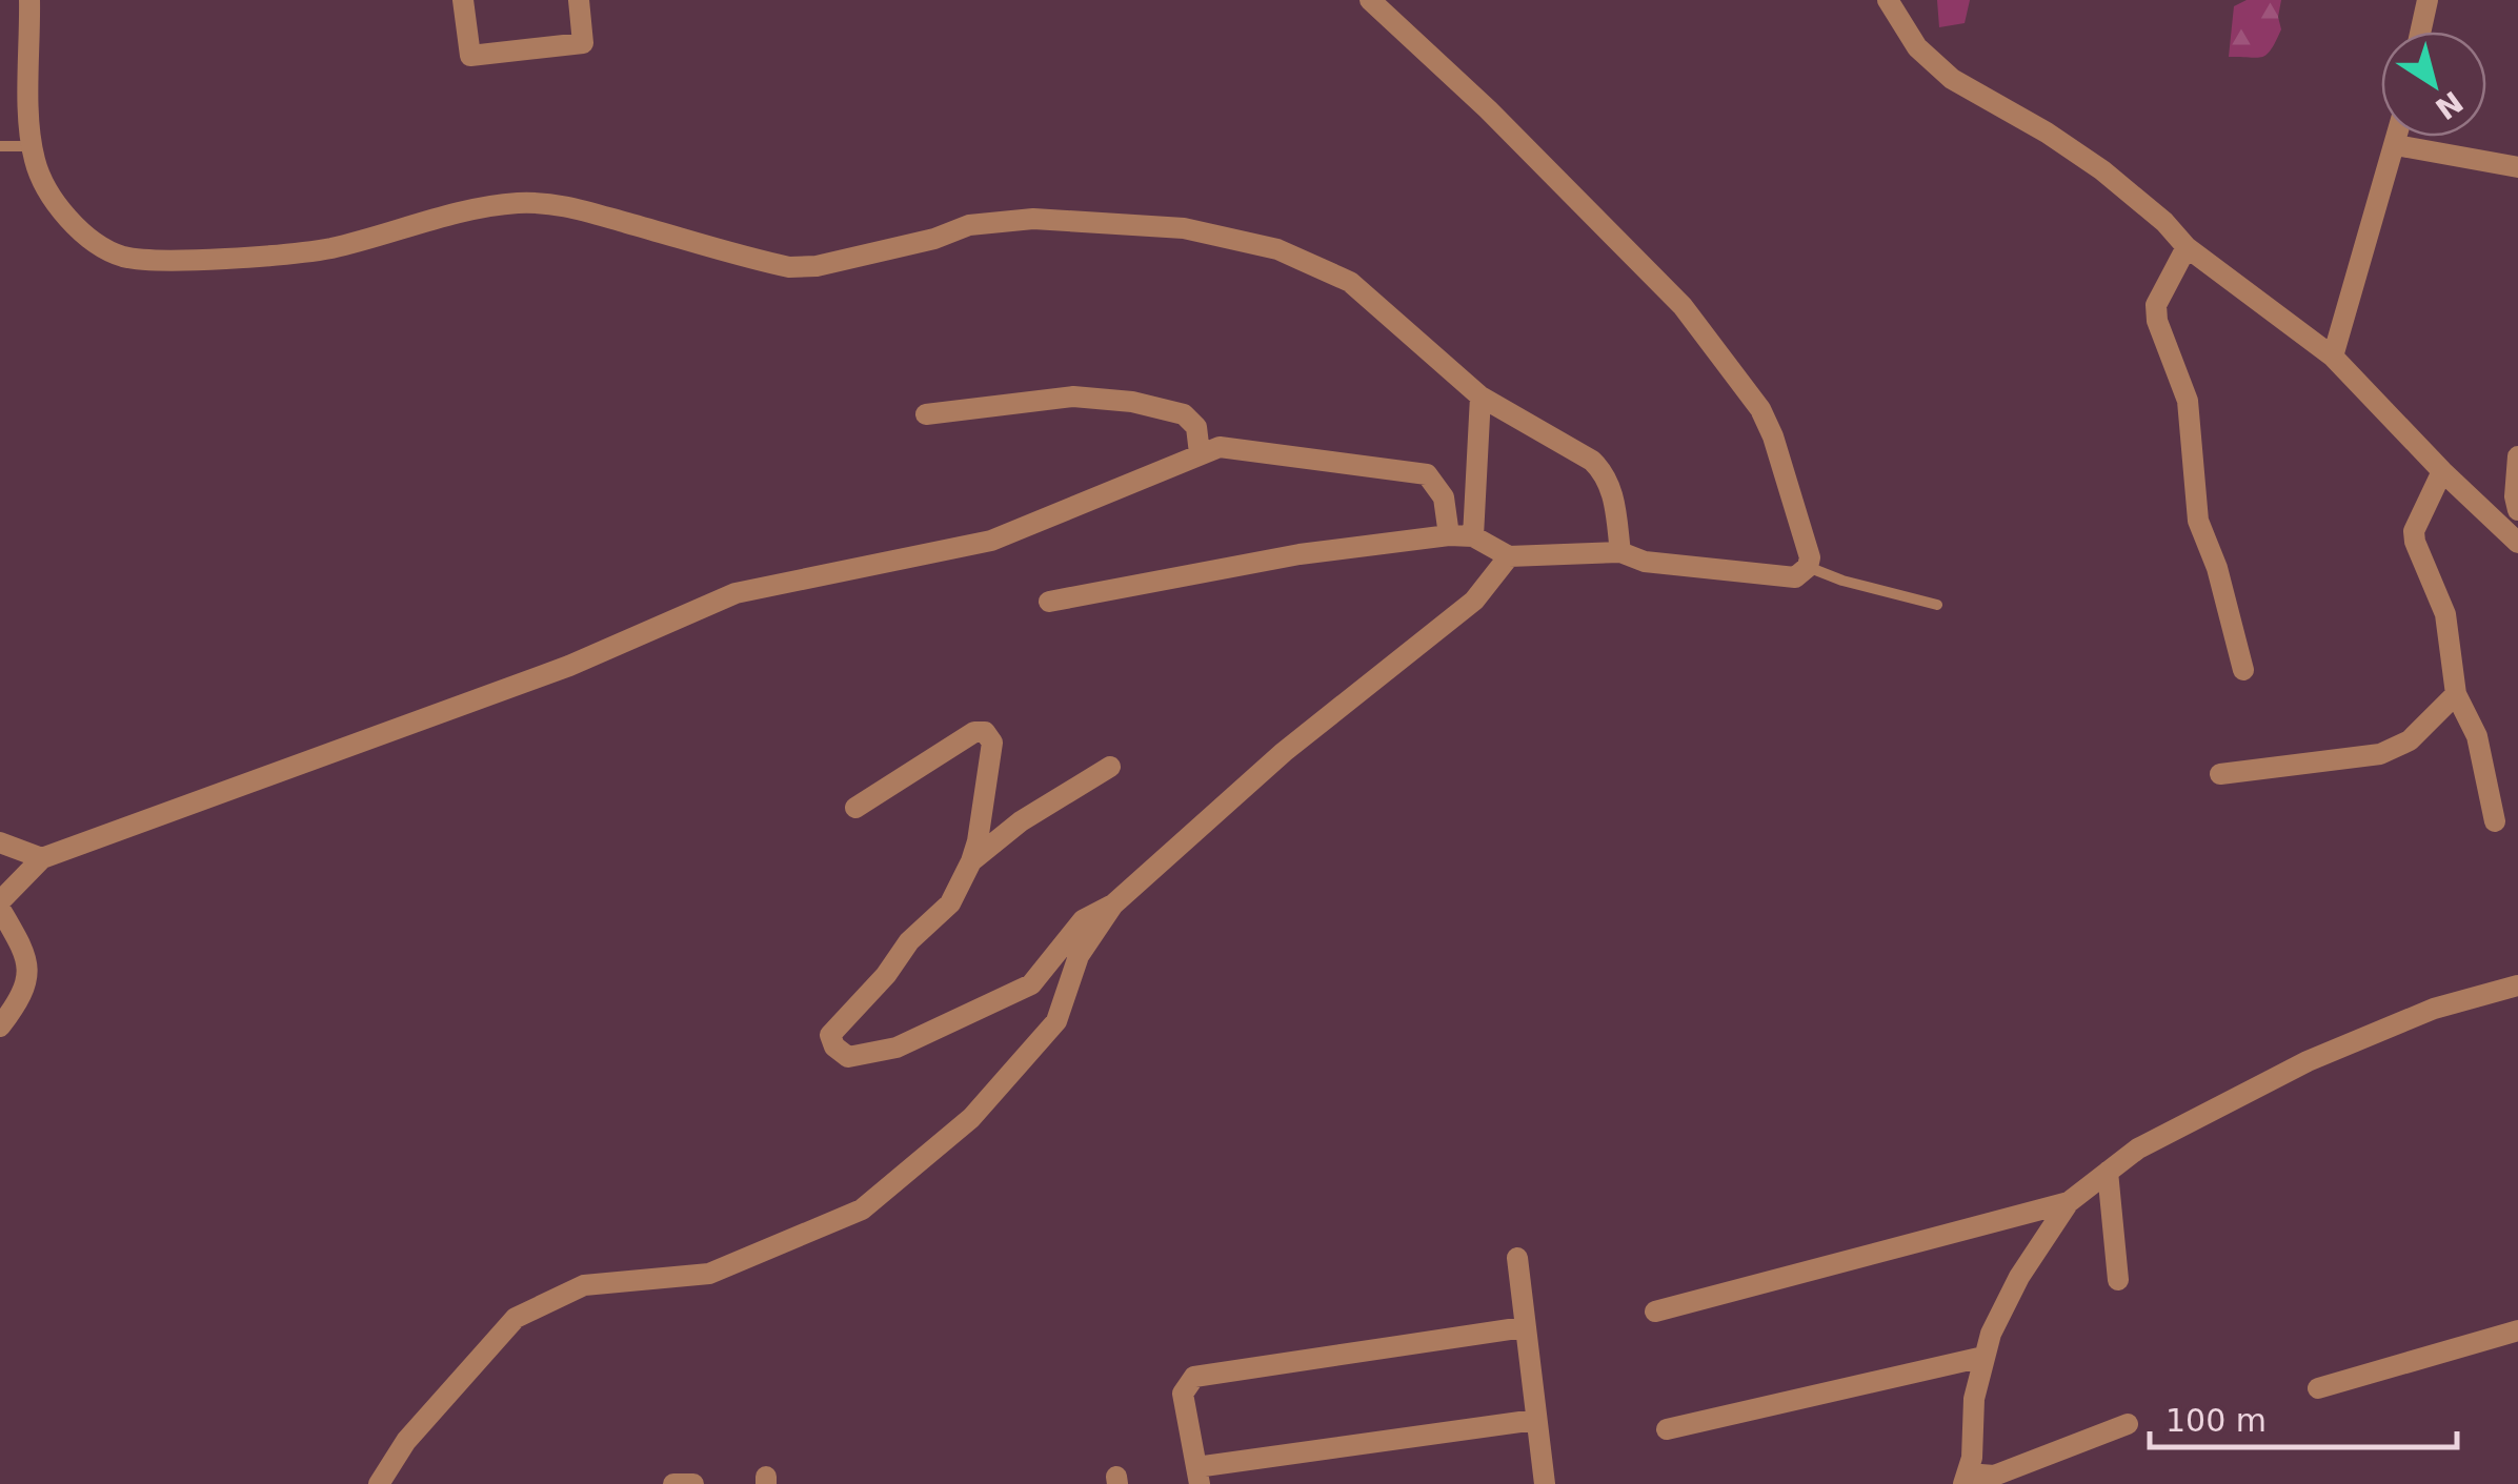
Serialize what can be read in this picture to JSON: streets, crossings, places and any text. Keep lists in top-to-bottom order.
{
  "scale_bar": "100 m",
  "north": "bottom right"
}
